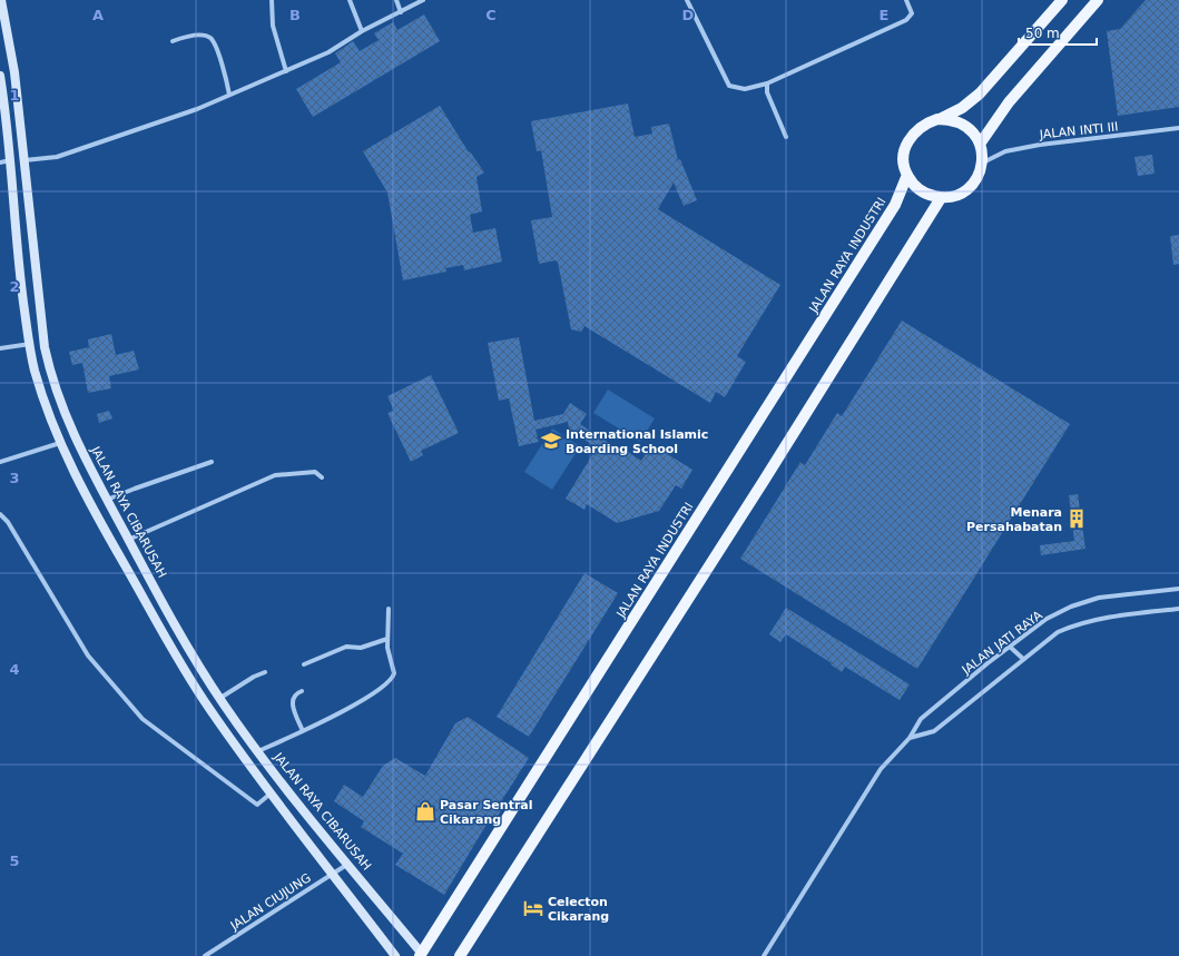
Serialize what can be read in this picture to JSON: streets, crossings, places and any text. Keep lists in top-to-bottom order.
{
  "streets": {
    "main road": ["JALAN RAYA INDUSTRI"],
    "street": [
      "JALAN INTI III",
      "JALAN RAYA CIBARUSAH",
      "JALAN JATI RAYA",
      "JALAN CIUJUNG"
    ]
  },
  "crossings": [
    ["JALAN INTI III", "JALAN RAYA INDUSTRI"],
    ["JALAN RAYA INDUSTRI", "JALAN RAYA CIBARUSAH"],
    ["JALAN RAYA CIBARUSAH", "JALAN CIUJUNG"]
  ],
  "places": {
    "school or university": ["International Islamic Boarding School"],
    "building": ["Menara Persahabatan"],
    "shop": ["Pasar Sentral Cikarang"],
    "hotel": ["Celecton Cikarang"]
  },
  "scale_bar": "50 m",
  "grid": {
    "columns": [
      "A",
      "B",
      "C",
      "D",
      "E"
    ],
    "rows": [
      "1",
      "2",
      "3",
      "4",
      "5"
    ]
  }
}
